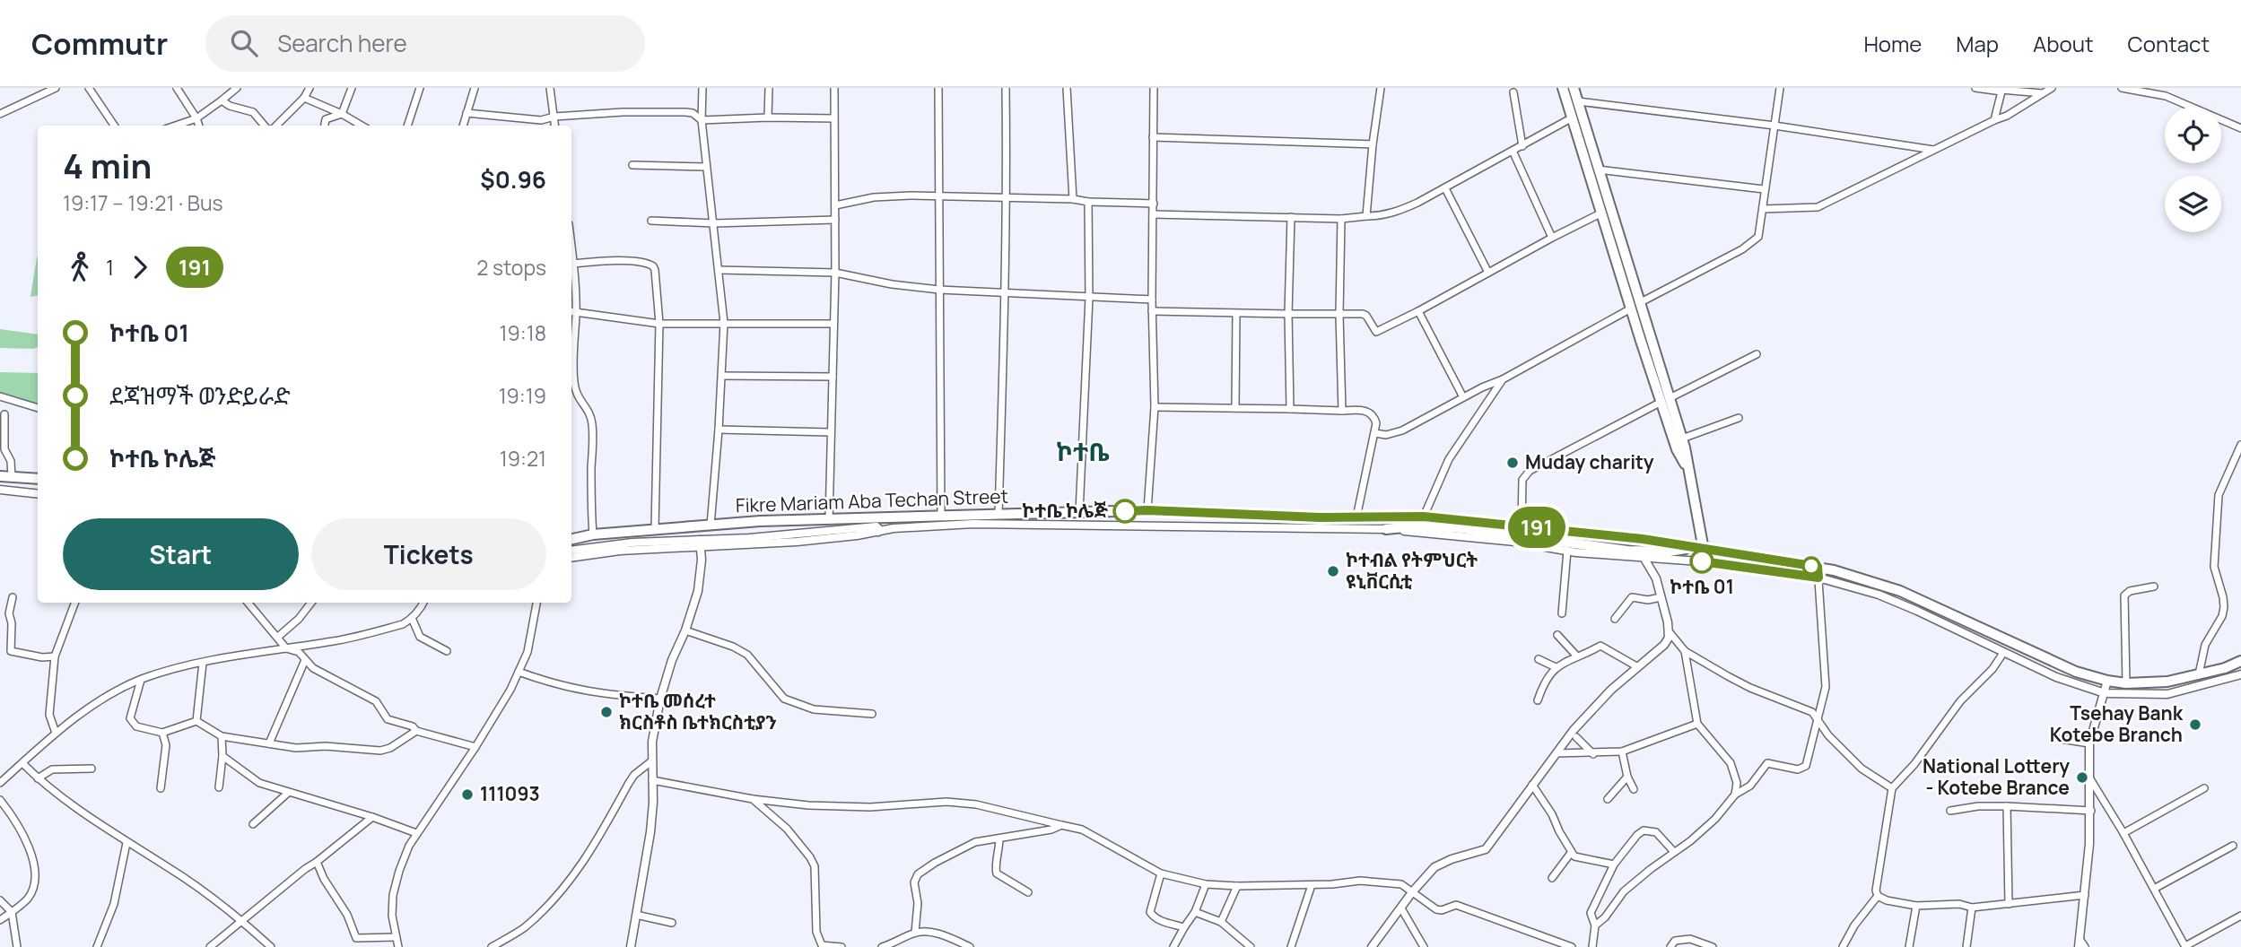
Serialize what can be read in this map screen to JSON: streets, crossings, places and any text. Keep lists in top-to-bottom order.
{
  "streets": {
    "main road": ["Fikre Mariam Aba Techan Street"]
  },
  "districts": ["ኮተቤ"],
  "places": [
    "Muday charity",
    "ኮተቤ ኮሌጅ",
    "ኮተቤ 01",
    "ኮተብል የትምህርት ዩኒቨርሲቲ",
    "ኮተቤ መሰረተ ክርስቶስ ቤተክርስቲያን",
    "Tsehay Bank Kotebe Branch",
    "National Lottery - Kotebe Brance",
    "111093"
  ],
  "lines": ["bus line 191"],
  "page": {
    "header": "Commutr",
    "search": "Search here",
    "nav": [
      "Home",
      "Map",
      "About",
      "Contact"
    ],
    "on_map": "191",
    "heading": ["4 min", "19:17 – 19:21 · Bus", "$0.96"],
    "legs": ["1", "191", "2 stops"],
    "list": [
      {
        "name": "ኮተቤ 01",
        "value": "19:18"
      },
      {
        "name": "ደጃዝማች ወንድይራድ",
        "value": "19:19"
      },
      {
        "name": "ኮተቤ ኮሌጅ",
        "value": "19:21"
      }
    ],
    "buttons": ["Start", "Tickets"]
  }
}
